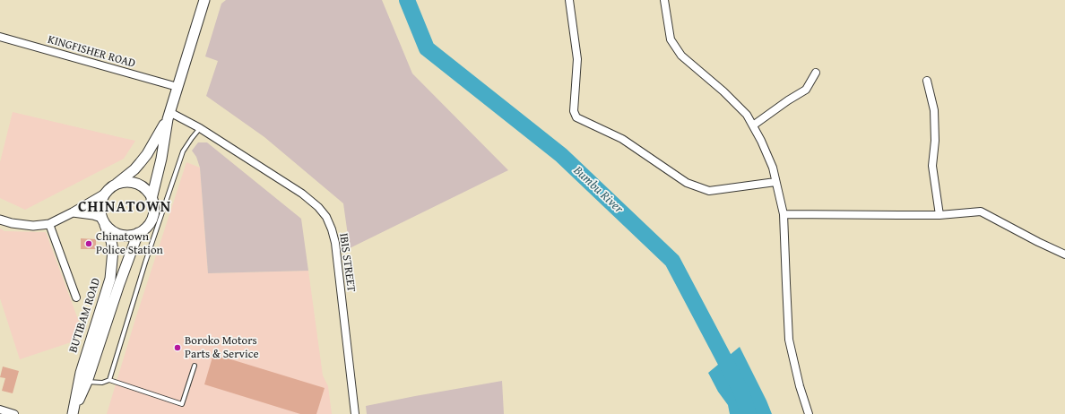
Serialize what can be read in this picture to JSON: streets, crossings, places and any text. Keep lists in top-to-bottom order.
{
  "streets": {
    "main road": ["BUTIBAM ROAD"],
    "street": ["KINGFISHER ROAD", "IBIS STREET"]
  },
  "districts": ["CHINATOWN"],
  "water": ["Bumbu River"],
  "places": ["Chinatown Police Station", "Boroko Motors Parts & Service"]
}
